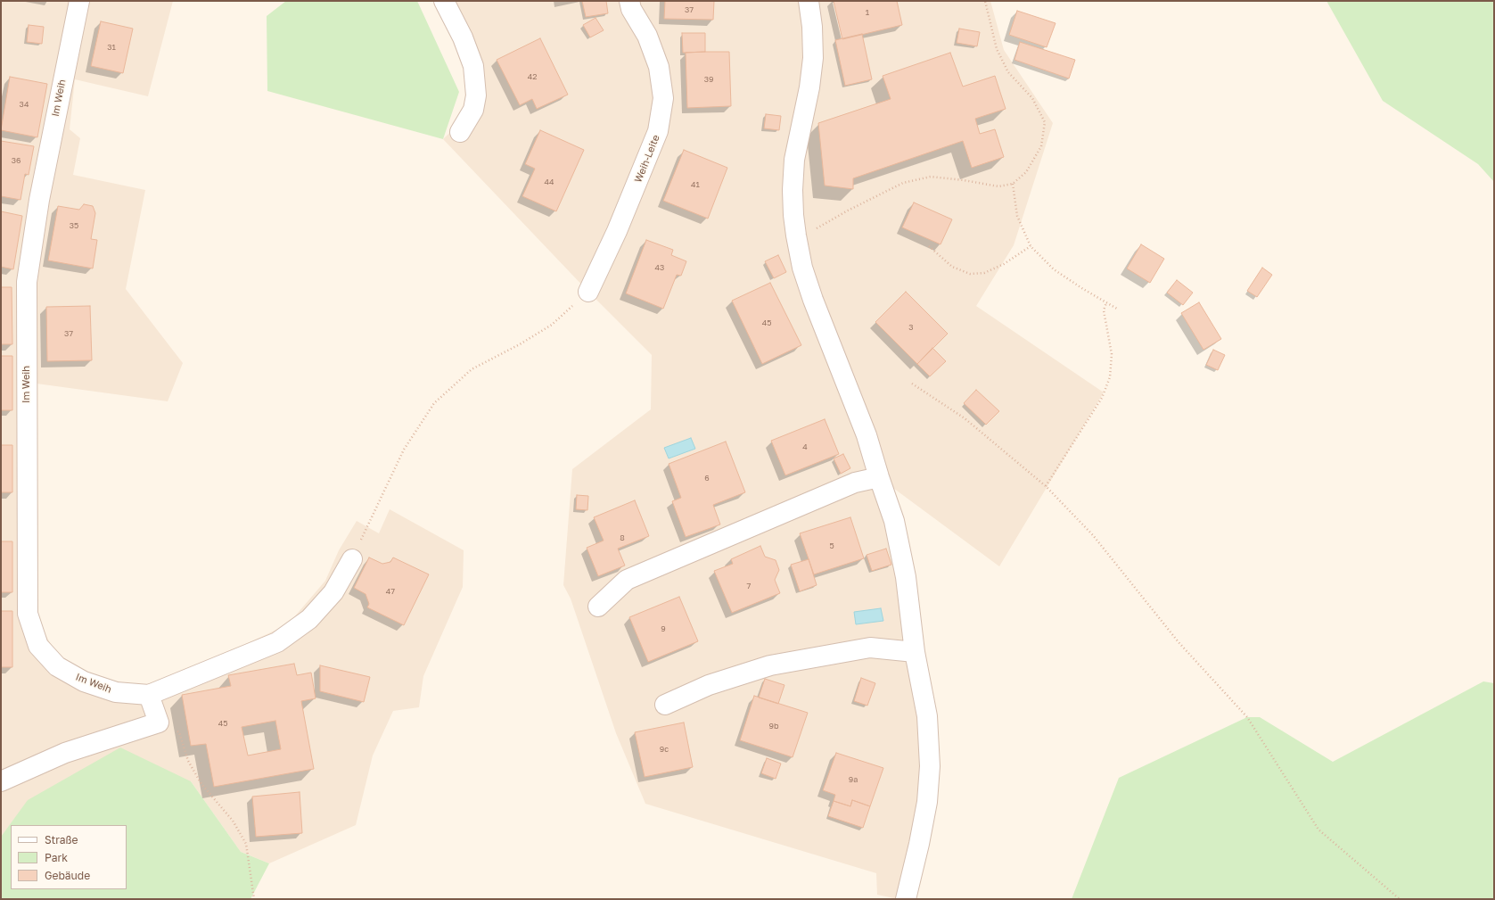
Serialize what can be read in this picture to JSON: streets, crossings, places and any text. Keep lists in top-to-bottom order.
{
  "streets": {
    "street": ["Im Weih", "Weih-Leite"]
  },
  "house_numbers": [
    "37",
    "1",
    "31",
    "42",
    "39",
    "34",
    "36",
    "44",
    "41",
    "35",
    "43",
    "45",
    "3",
    "37",
    "4",
    "6",
    "8",
    "5",
    "7",
    "47",
    "9",
    "45",
    "9b",
    "9c",
    "9a"
  ],
  "legend": ["Straße", "Park", "Gebäude"]
}
